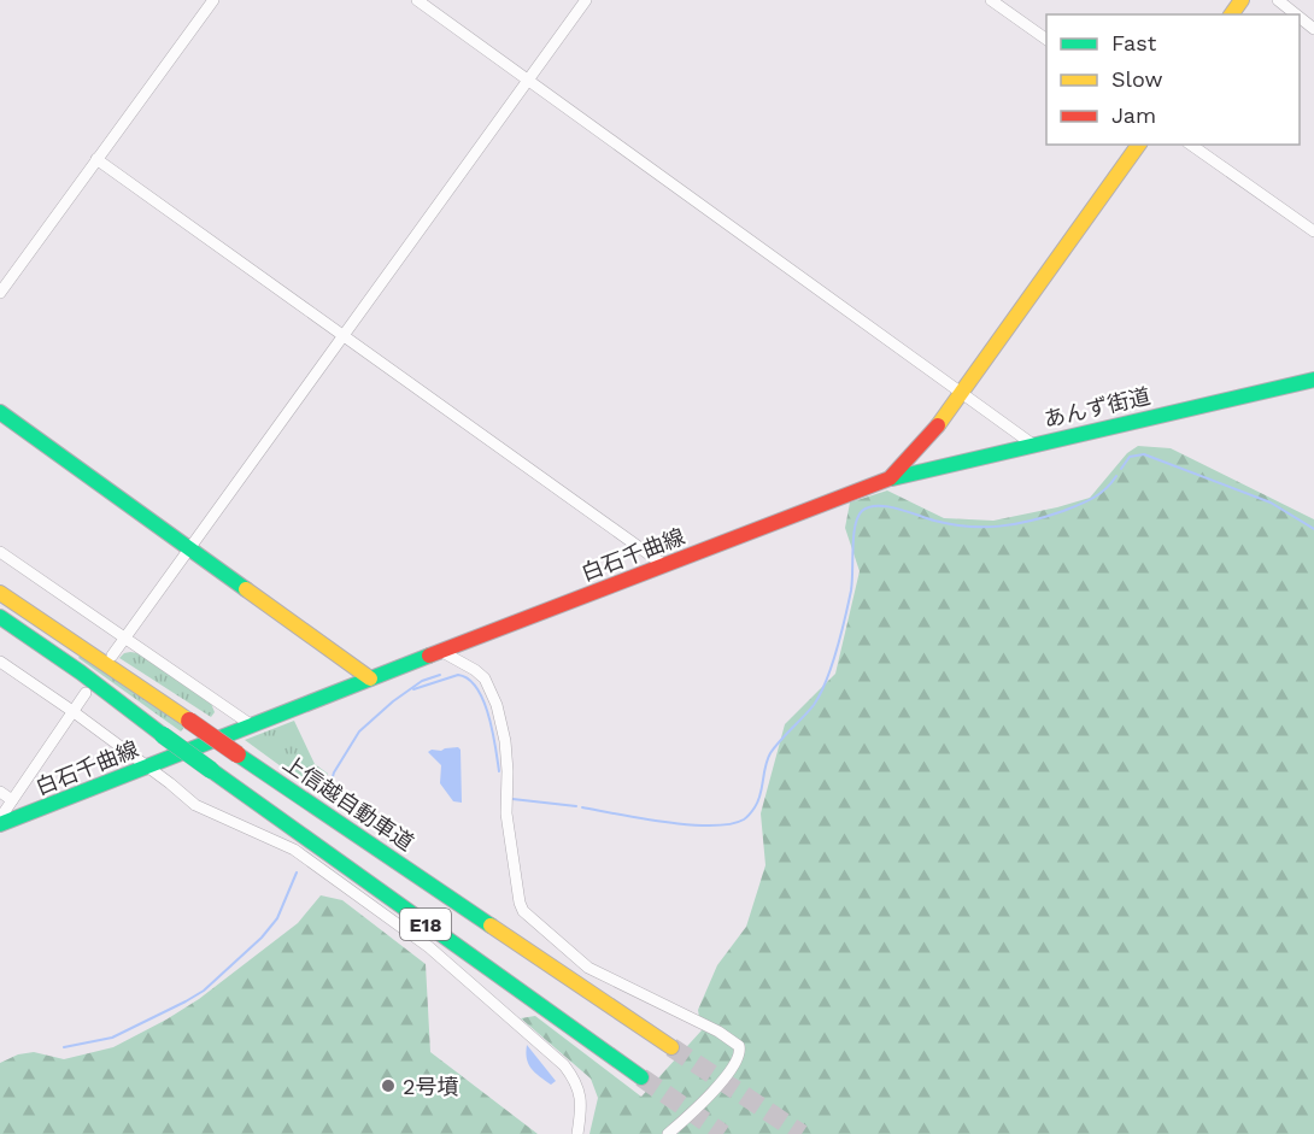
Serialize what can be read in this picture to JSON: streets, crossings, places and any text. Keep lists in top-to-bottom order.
{
  "streets": {
    "main road": [
      "あんず街道",
      "白石千曲線",
      "上信越自動車道",
      "E18"
    ]
  },
  "crossings": [
    ["あんず街道", "白石千曲線"]
  ],
  "places": ["2号墳"],
  "legend": ["Fast", "Slow", "Jam"]
}
